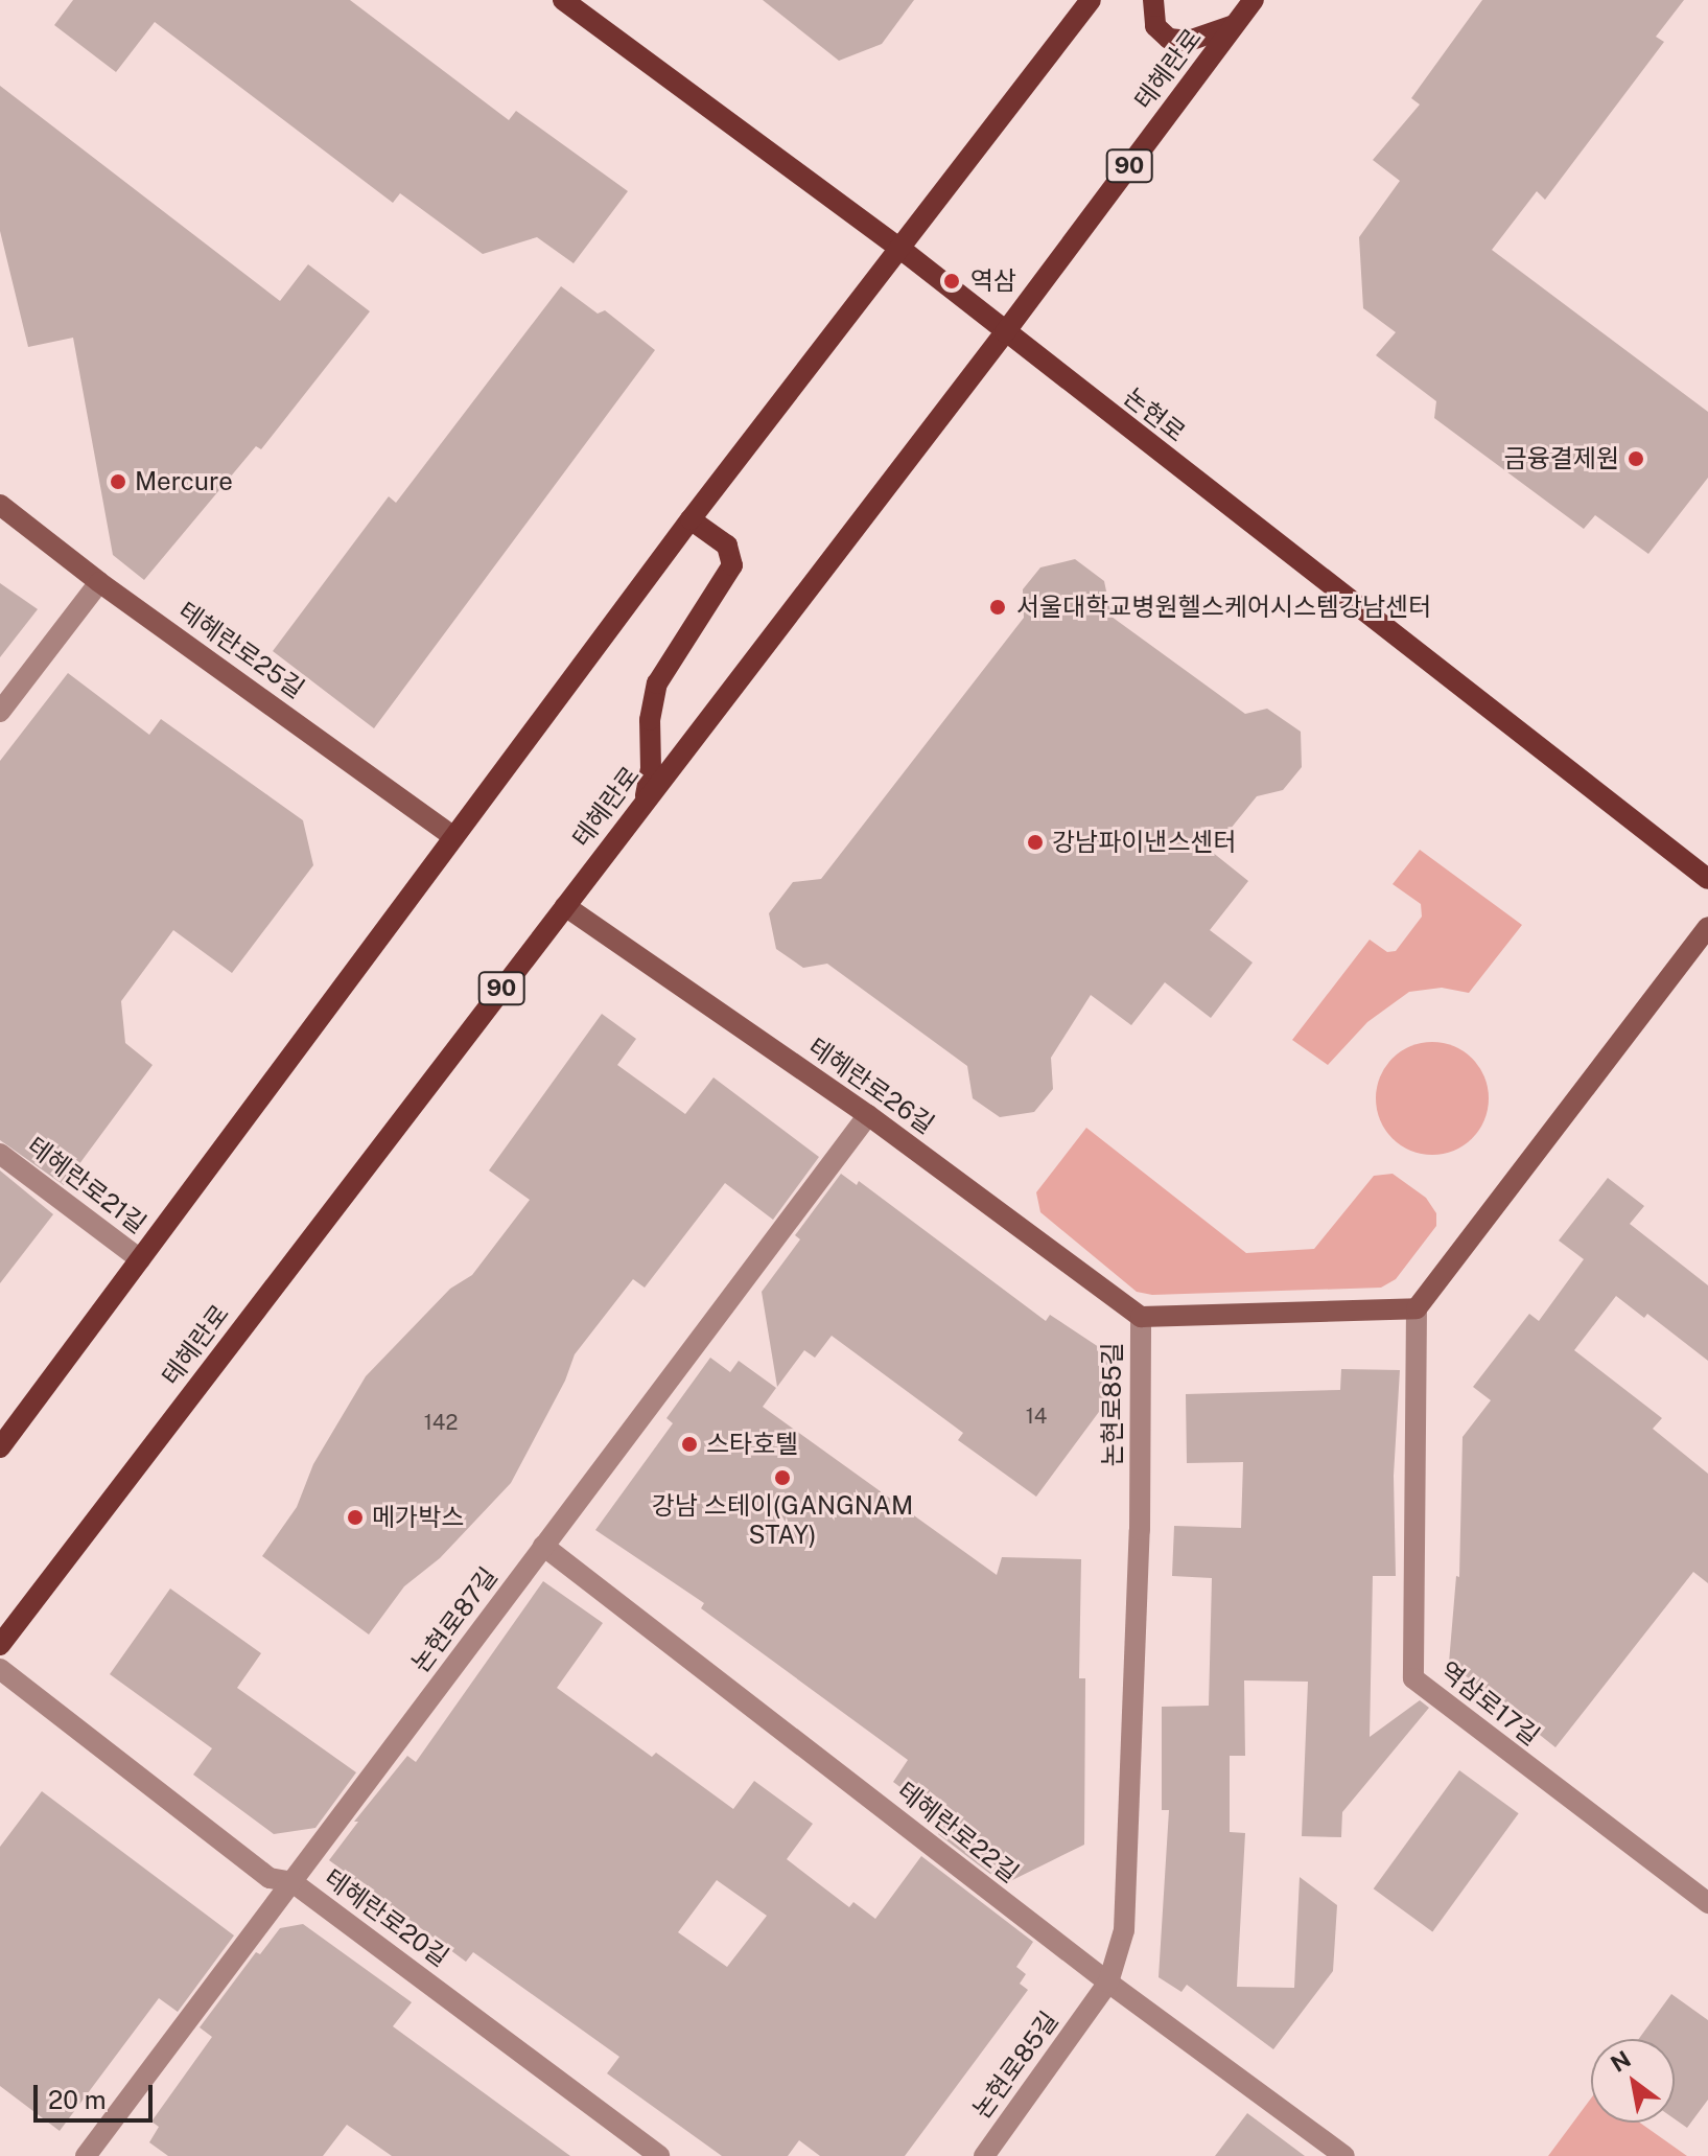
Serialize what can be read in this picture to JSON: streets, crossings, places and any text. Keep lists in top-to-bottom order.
{
  "streets": {
    "main road": ["테헤란로", "90", "논현로"],
    "street": [
      "테헤란로25길",
      "테헤란로26길",
      "테헤란로21길",
      "논현로85길",
      "논현로87길",
      "역삼로17길",
      "테헤란로22길",
      "테헤란로20길"
    ]
  },
  "crossings": [
    ["테헤란로", "논현로"],
    ["테헤란로", "테헤란로26길"],
    ["테헤란로26길", "논현로85길"],
    ["테헤란로26길", "논현로87길"],
    ["논현로85길", "역삼로17길"],
    ["논현로85길", "테헤란로22길"],
    ["논현로87길", "테헤란로22길"],
    ["논현로87길", "테헤란로20길"]
  ],
  "places": [
    "역삼",
    "금융결제원",
    "Mercure",
    "서울대학교병원헬스케어시스템강남센터",
    "강남파이낸스센터",
    "스타호텔",
    "강남 스테이(GANGNAM STAY)",
    "메가박스"
  ],
  "house_numbers": ["14", "142"],
  "scale_bar": "20 m",
  "north": "top left"
}
